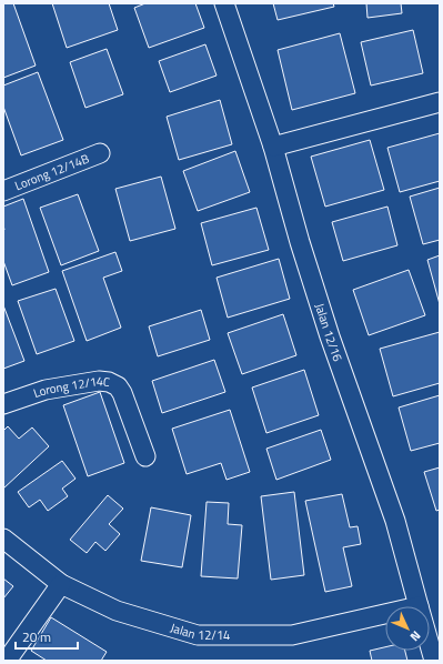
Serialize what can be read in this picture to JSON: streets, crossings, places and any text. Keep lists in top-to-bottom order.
{
  "streets": {
    "street": [
      "Lorong 12/14B",
      "Jalan 12/16",
      "Lorong 12/14C",
      "Jalan 12/14"
    ]
  },
  "scale_bar": "20 m",
  "north": "bottom right"
}
